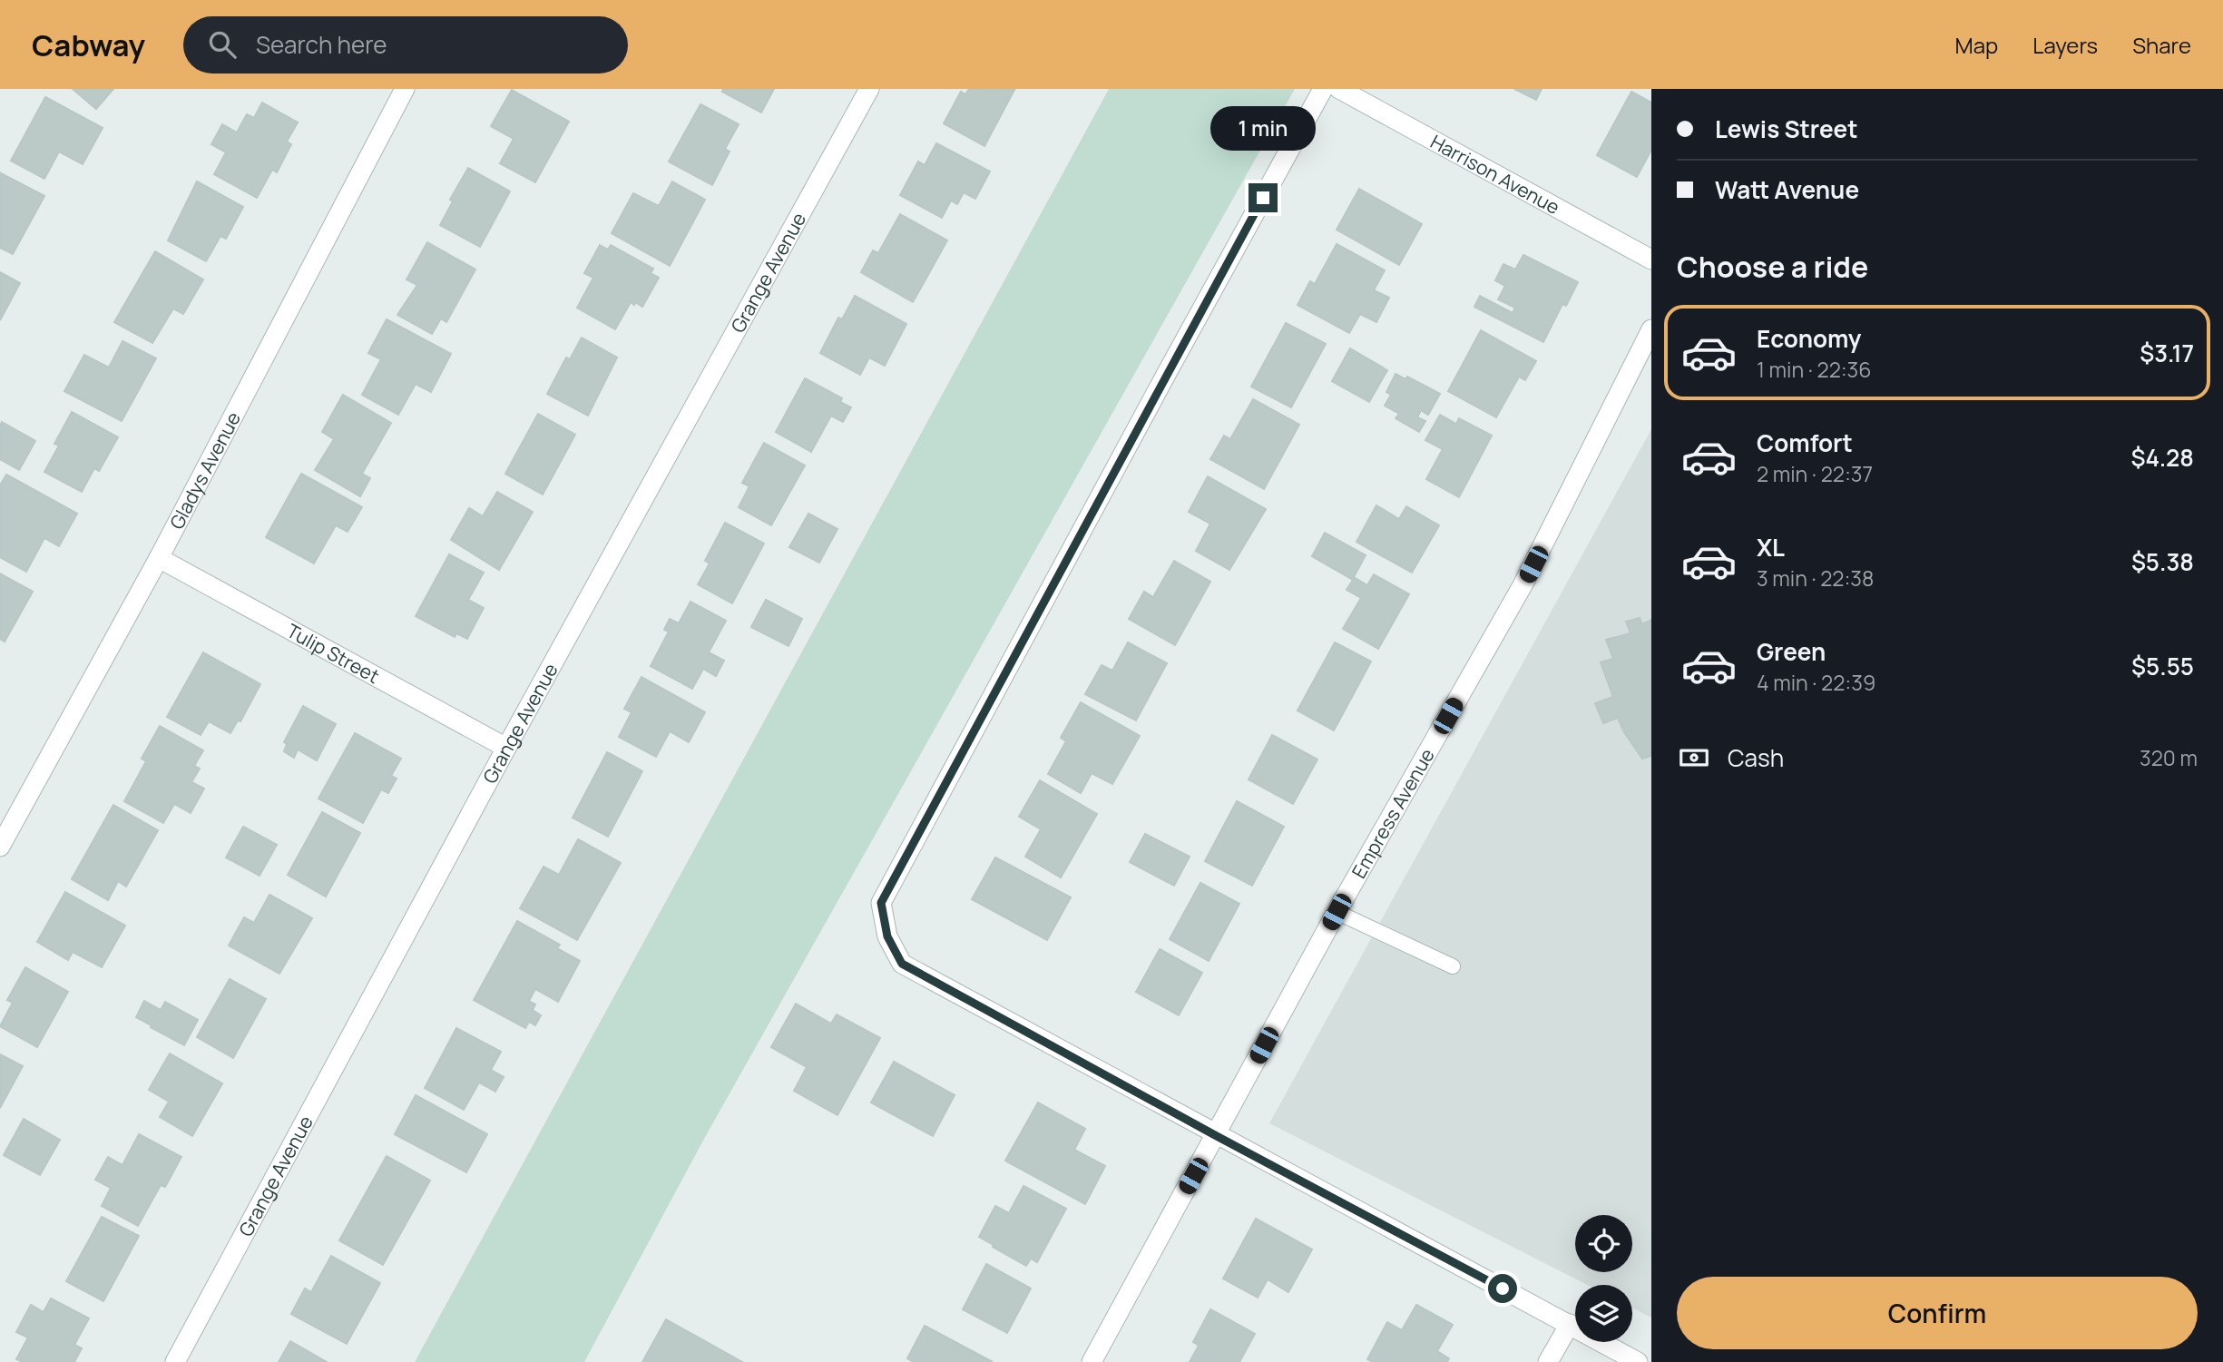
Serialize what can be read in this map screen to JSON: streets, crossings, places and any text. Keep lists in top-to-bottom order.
{
  "streets": {
    "street": [
      "Harrison Avenue",
      "Grange Avenue",
      "Gladys Avenue",
      "Tulip Street",
      "Empress Avenue"
    ]
  },
  "crossings": [
    ["Grange Avenue", "Tulip Street"],
    ["Gladys Avenue", "Tulip Street"]
  ],
  "page": {
    "header": "Cabway",
    "search": "Search here",
    "nav": ["Map", "Layers", "Share"],
    "banner": ["Lewis Street", "Watt Avenue"],
    "bubble": "1 min",
    "heading": "Choose a ride",
    "list": [
      {
        "name": "Economy",
        "note": "1 min · 22:36",
        "value": "$3.17"
      },
      {
        "name": "Comfort",
        "note": "2 min · 22:37",
        "value": "$4.28"
      },
      {
        "name": "XL",
        "note": "3 min · 22:38",
        "value": "$5.38"
      },
      {
        "name": "Green",
        "note": "4 min · 22:39",
        "value": "$5.55"
      }
    ],
    "pay": ["Cash", "320 m"],
    "buttons": "Confirm"
  }
}
